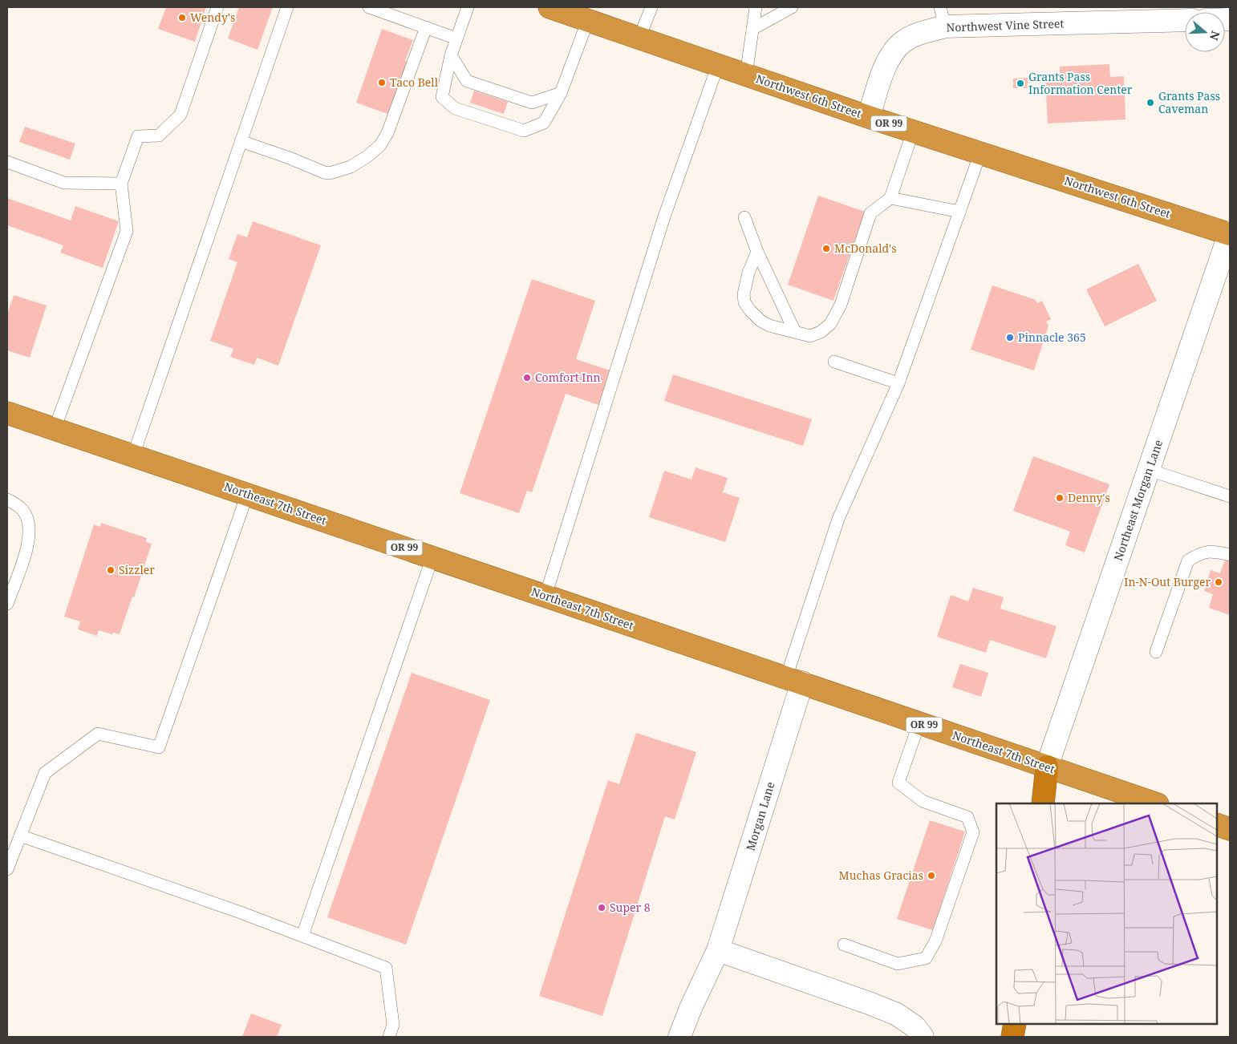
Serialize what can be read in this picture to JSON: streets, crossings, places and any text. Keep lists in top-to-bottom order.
{
  "streets": {
    "highway": ["Northwest 6th Street", "OR 99", "Northeast 7th Street"],
    "street": ["Northwest Vine Street", "Northeast Morgan Lane", "Morgan Lane"]
  },
  "crossings": [
    ["Northwest Vine Street", "Northwest 6th Street"],
    ["Northwest 6th Street", "Northeast Morgan Lane"],
    ["Northeast Morgan Lane", "Northeast 7th Street"],
    ["Northeast 7th Street", "Morgan Lane"]
  ],
  "places": [
    "Wendy's",
    "Taco Bell",
    "Grants Pass Information Center",
    "Grants Pass Caveman",
    "McDonald's",
    "Pinnacle 365",
    "Comfort Inn",
    "Denny's",
    "Sizzler",
    "In-N-Out Burger",
    "Muchas Gracias",
    "Super 8"
  ],
  "north": "right"
}
